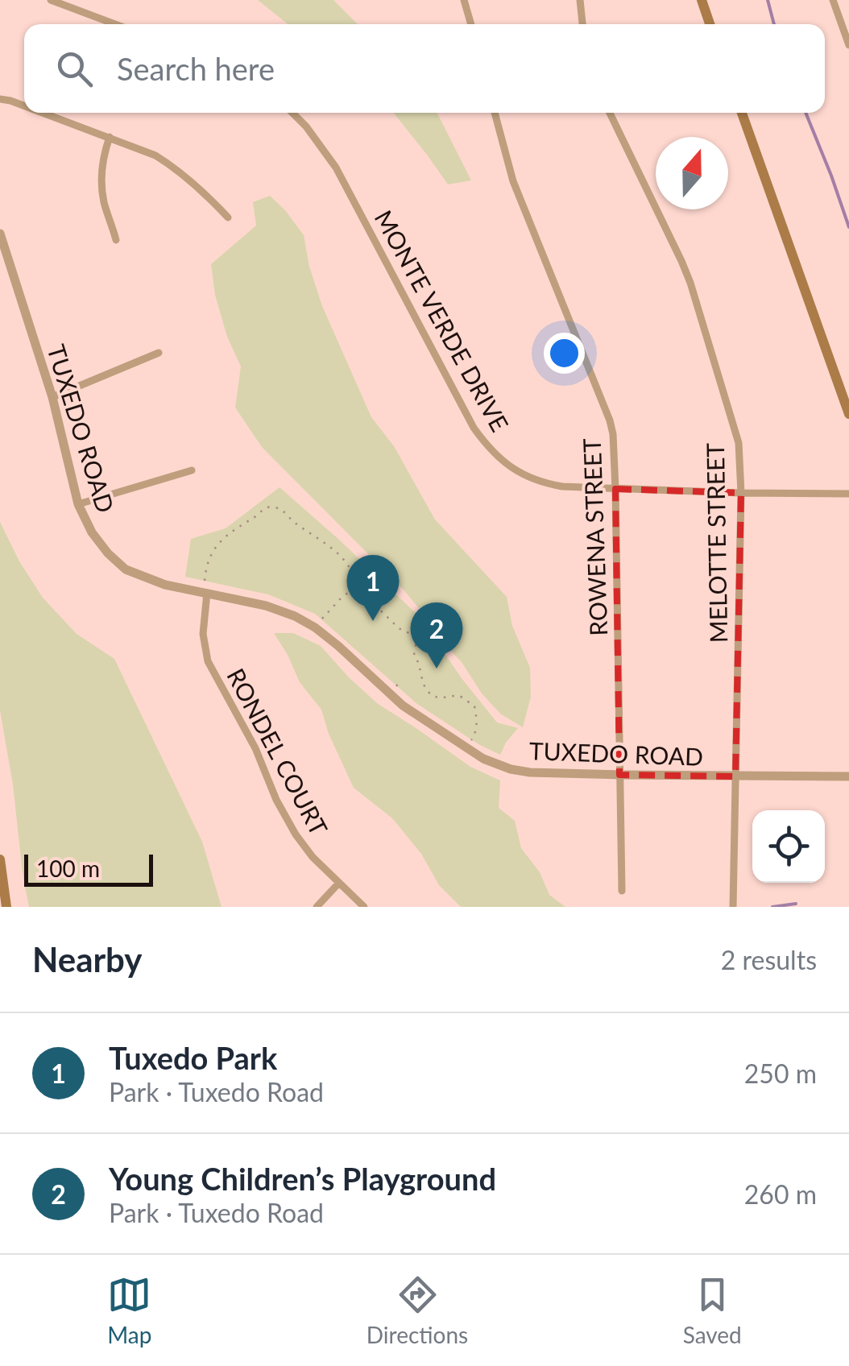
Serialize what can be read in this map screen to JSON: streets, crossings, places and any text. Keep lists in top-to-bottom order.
{
  "streets": {
    "street": [
      "MONTE VERDE DRIVE",
      "TUXEDO ROAD",
      "ROWENA STREET",
      "MELOTTE STREET",
      "RONDEL COURT"
    ]
  },
  "crossings": [
    ["MONTE VERDE DRIVE", "ROWENA STREET"],
    ["MONTE VERDE DRIVE", "MELOTTE STREET"],
    ["TUXEDO ROAD", "ROWENA STREET"],
    ["TUXEDO ROAD", "MELOTTE STREET"],
    ["TUXEDO ROAD", "RONDEL COURT"]
  ],
  "scale_bar": "100 m",
  "north": "top",
  "page": {
    "search": "Search here",
    "pins": ["1", "2"],
    "scale": "100 m",
    "heading": ["Nearby", "2 results"],
    "list": [
      {
        "mark": "1",
        "name": "Tuxedo Park",
        "note": "Park · Tuxedo Road",
        "value": "250 m"
      },
      {
        "mark": "2",
        "name": "Young Children’s Playground",
        "note": "Park · Tuxedo Road",
        "value": "260 m"
      }
    ],
    "nav": ["Map", "Directions", "Saved"]
  }
}
